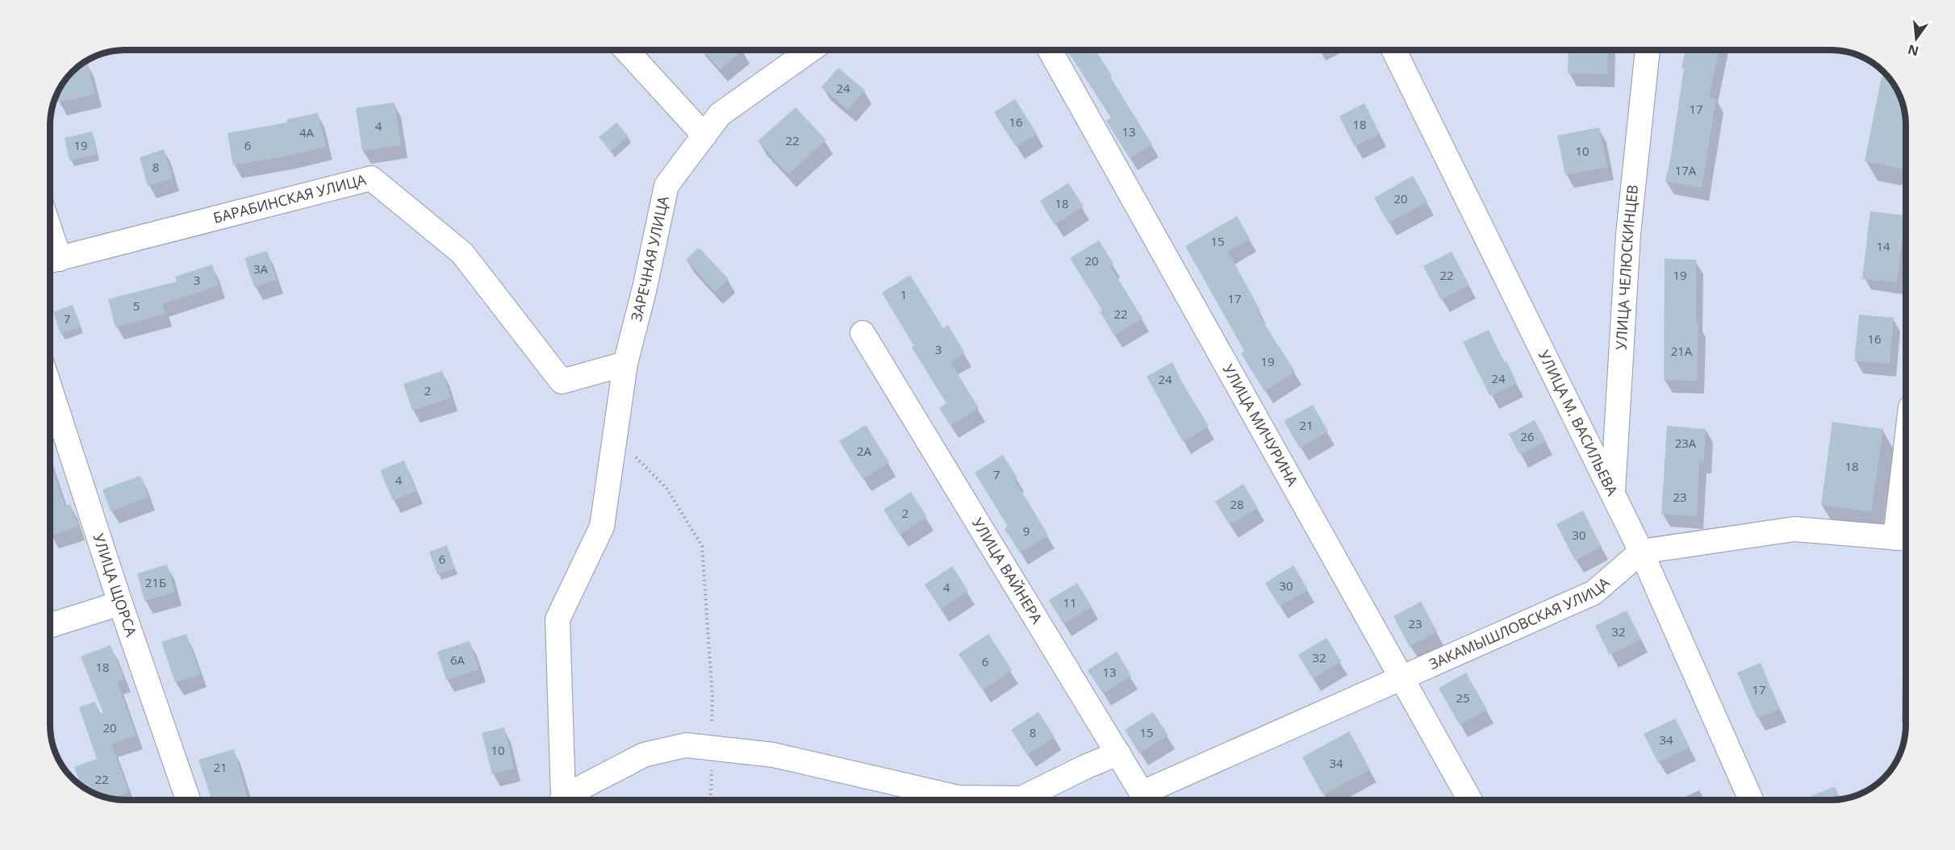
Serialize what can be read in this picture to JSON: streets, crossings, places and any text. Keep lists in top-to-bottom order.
{
  "streets": {
    "street": [
      "БАРАБИНСКАЯ УЛИЦА",
      "ЗАРЕЧНАЯ УЛИЦА",
      "УЛИЦА ЧЕЛЮСКИНЦЕВ",
      "УЛИЦА М. ВАСИЛЬЕВА",
      "УЛИЦА МИЧУРИНА",
      "УЛИЦА ВАЙНЕРА",
      "УЛИЦА ЩОРСА",
      "ЗАКАМЫШЛОВСКАЯ УЛИЦА"
    ]
  },
  "crossings": [
    ["БАРАБИНСКАЯ УЛИЦА", "ЗАРЕЧНАЯ УЛИЦА"],
    ["УЛИЦА ЧЕЛЮСКИНЦЕВ", "УЛИЦА М. ВАСИЛЬЕВА"],
    ["УЛИЦА М. ВАСИЛЬЕВА", "ЗАКАМЫШЛОВСКАЯ УЛИЦА"],
    ["УЛИЦА МИЧУРИНА", "ЗАКАМЫШЛОВСКАЯ УЛИЦА"]
  ],
  "house_numbers": [
    "24",
    "17",
    "16",
    "18",
    "4",
    "13",
    "4А",
    "22",
    "19",
    "6",
    "10",
    "8",
    "17А",
    "20",
    "18",
    "15",
    "14",
    "20",
    "3А",
    "22",
    "19",
    "3",
    "1",
    "17",
    "5",
    "22",
    "7",
    "16",
    "3",
    "21А",
    "19",
    "24",
    "24",
    "2",
    "21",
    "26",
    "23А",
    "2А",
    "18",
    "7",
    "4",
    "23",
    "28",
    "2",
    "9",
    "30",
    "6",
    "21Б",
    "30",
    "4",
    "11",
    "23",
    "32",
    "32",
    "6А",
    "6",
    "18",
    "13",
    "17",
    "25",
    "20",
    "8",
    "15",
    "34",
    "10",
    "34",
    "21",
    "22"
  ],
  "north": "bottom"
}
